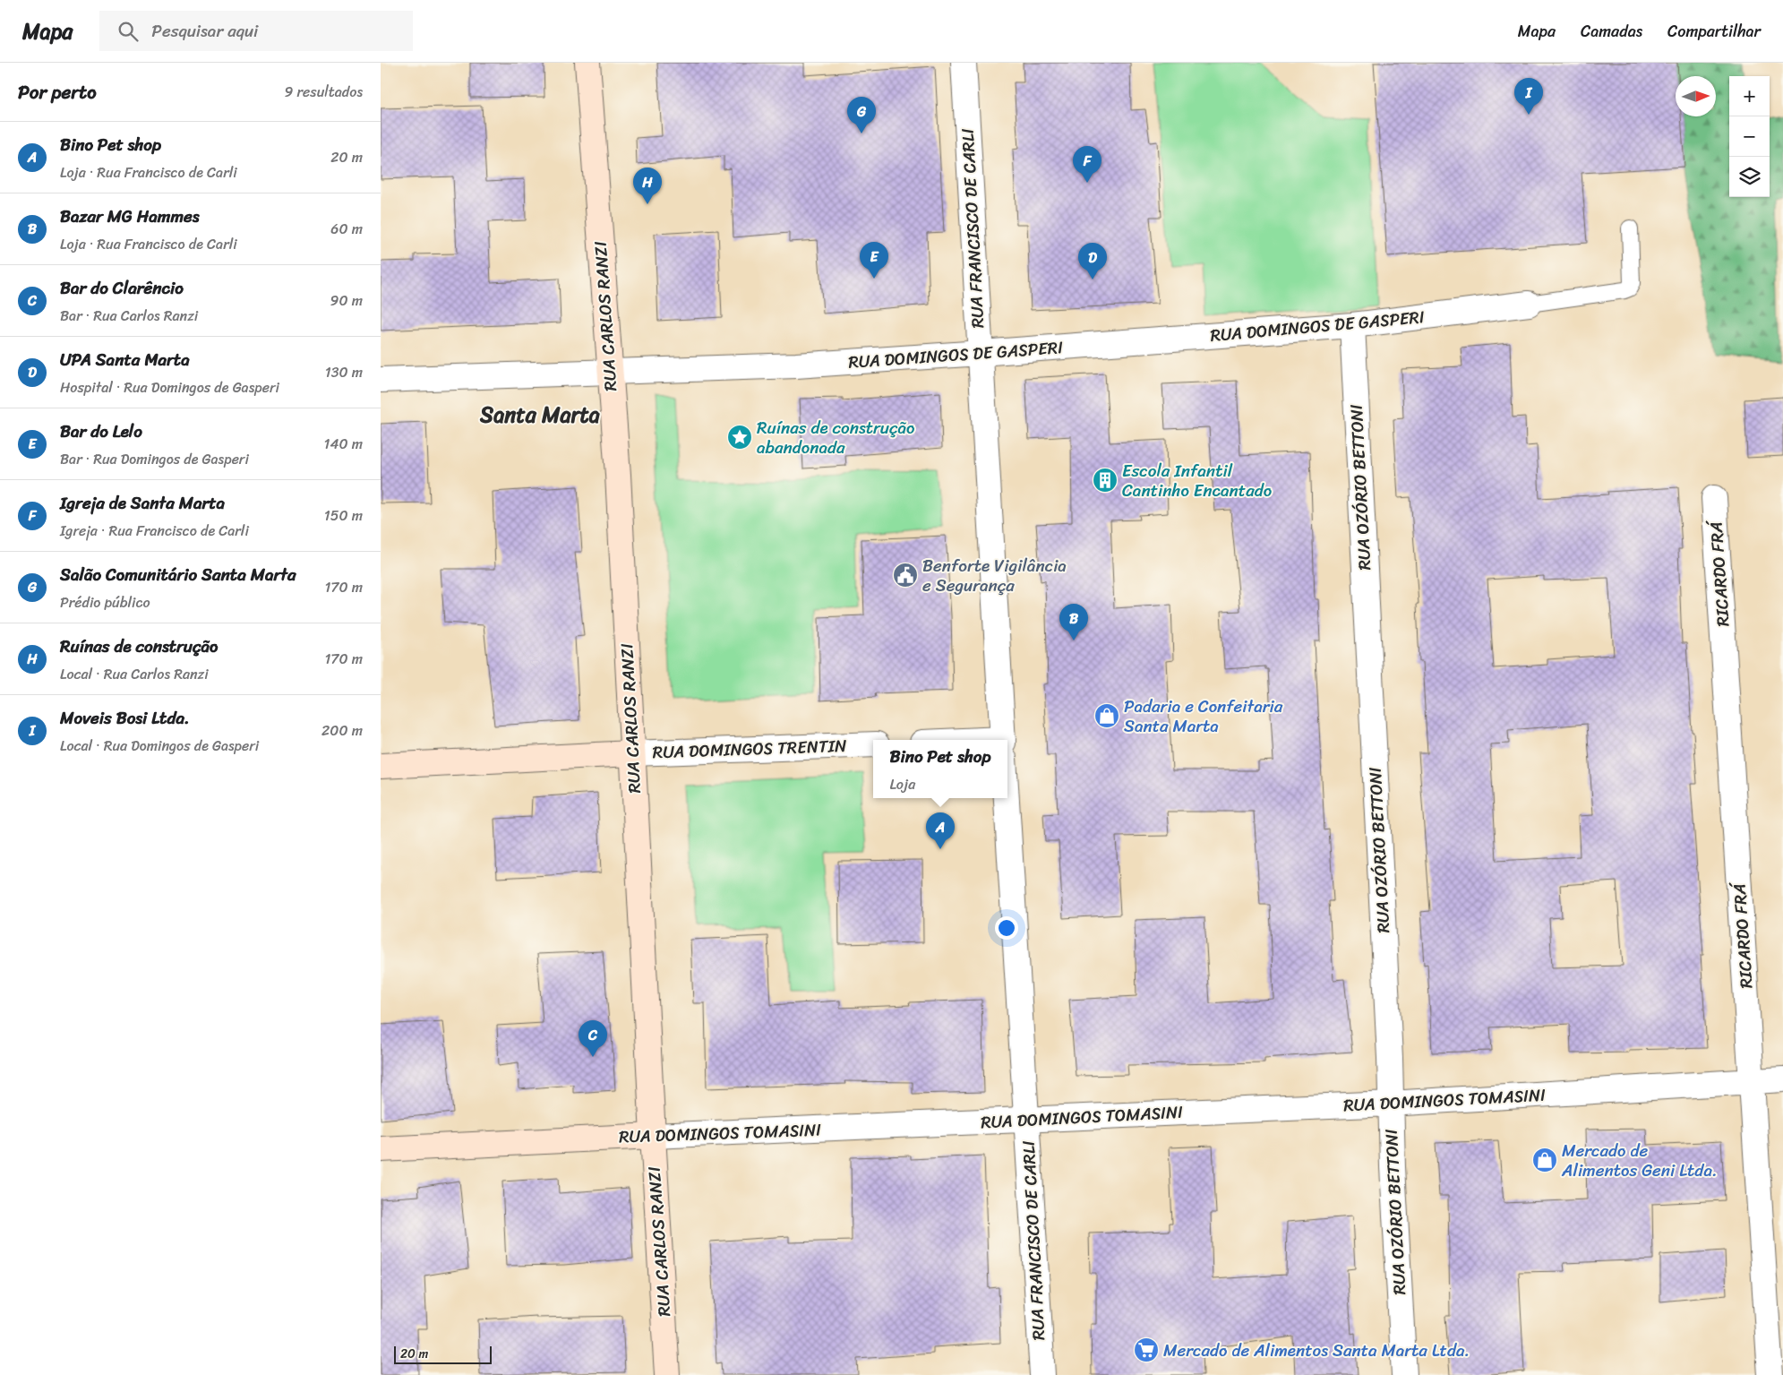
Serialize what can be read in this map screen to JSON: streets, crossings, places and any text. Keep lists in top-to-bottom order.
{
  "streets": {
    "main road": ["RUA CARLOS RANZI", "RUA DOMINGOS TRENTIN", "RUA DOMINGOS TOMASINI"],
    "street": [
      "RUA FRANCISCO DE CARLI",
      "RUA DOMINGOS DE GASPERI",
      "RUA OZÓRIO BETTONI",
      "RICARDO FRÁ"
    ]
  },
  "crossings": [
    ["RUA FRANCISCO DE CARLI", "RUA DOMINGOS DE GASPERI"],
    ["RUA FRANCISCO DE CARLI", "RUA DOMINGOS TOMASINI"],
    ["RUA CARLOS RANZI", "RUA DOMINGOS DE GASPERI"],
    ["RUA CARLOS RANZI", "RUA DOMINGOS TRENTIN"],
    ["RUA CARLOS RANZI", "RUA DOMINGOS TOMASINI"],
    ["RUA DOMINGOS DE GASPERI", "RUA OZÓRIO BETTONI"],
    ["RUA OZÓRIO BETTONI", "RUA DOMINGOS TOMASINI"],
    ["RICARDO FRÁ", "RUA DOMINGOS TOMASINI"]
  ],
  "districts": ["Santa Marta"],
  "places": {
    "place": ["Ruínas de construção abandonada"],
    "building": ["Escola Infantil Cantinho Encantado"],
    "public building": ["Benforte Vigilância e Segurança"],
    "shop": ["Padaria e Confeitaria Santa Marta", "Mercado de Alimentos Geni Ltda."],
    "supermarket": ["Mercado de Alimentos Santa Marta Ltda."]
  },
  "scale_bar": "20 m",
  "north": "right",
  "page": {
    "header": "Mapa",
    "search": "Pesquisar aqui",
    "nav": ["Mapa", "Camadas", "Compartilhar"],
    "heading": ["Por perto", "9 resultados"],
    "map_buttons": ["+", "−"],
    "pins": [
      "I",
      "G",
      "F",
      "H",
      "E",
      "D",
      "B",
      "A",
      "C"
    ],
    "list": [
      {
        "mark": "A",
        "name": "Bino Pet shop",
        "note": "Loja · Rua Francisco de Carli",
        "value": "20 m"
      },
      {
        "mark": "B",
        "name": "Bazar MG Hammes",
        "note": "Loja · Rua Francisco de Carli",
        "value": "60 m"
      },
      {
        "mark": "C",
        "name": "Bar do Clarêncio",
        "note": "Bar · Rua Carlos Ranzi",
        "value": "90 m"
      },
      {
        "mark": "D",
        "name": "UPA Santa Marta",
        "note": "Hospital · Rua Domingos de Gasperi",
        "value": "130 m"
      },
      {
        "mark": "E",
        "name": "Bar do Lelo",
        "note": "Bar · Rua Domingos de Gasperi",
        "value": "140 m"
      },
      {
        "mark": "F",
        "name": "Igreja de Santa Marta",
        "note": "Igreja · Rua Francisco de Carli",
        "value": "150 m"
      },
      {
        "mark": "G",
        "name": "Salão Comunitário Santa Marta",
        "note": "Prédio público",
        "value": "170 m"
      },
      {
        "mark": "H",
        "name": "Ruínas de construção",
        "note": "Local · Rua Carlos Ranzi",
        "value": "170 m"
      },
      {
        "mark": "I",
        "name": "Moveis Bosi Ltda.",
        "note": "Local · Rua Domingos de Gasperi",
        "value": "200 m"
      }
    ],
    "popup": ["Bino Pet shop", "Loja"],
    "scale": "20 m"
  }
}
